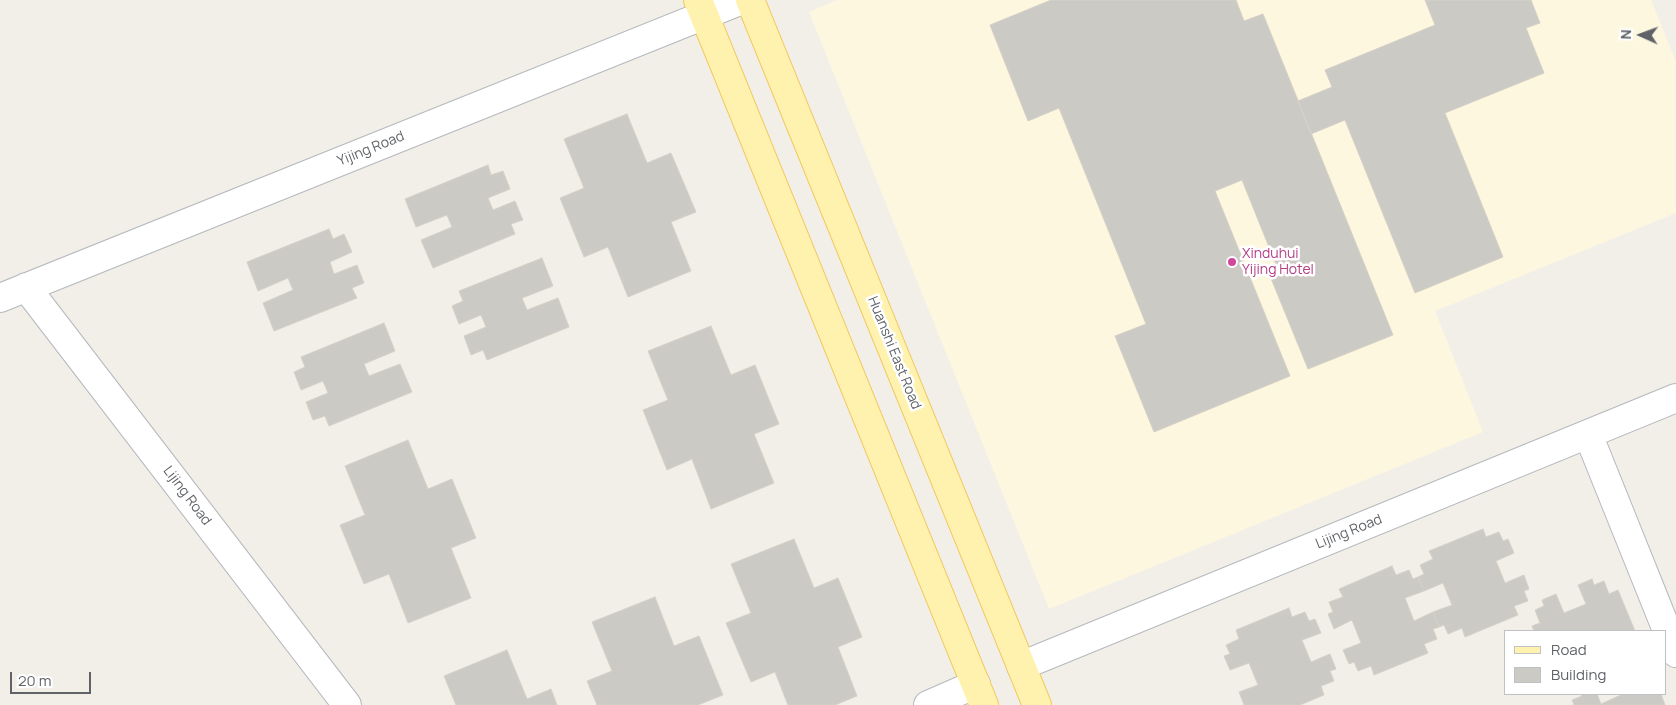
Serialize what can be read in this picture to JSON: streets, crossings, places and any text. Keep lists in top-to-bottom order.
{
  "streets": {
    "main road": ["Huanshi East Road"],
    "street": ["Yijing Road", "Lijing Road"]
  },
  "crossings": [
    ["Yijing Road", "Lijing Road"],
    ["Huanshi East Road", "Lijing Road"]
  ],
  "places": ["Xinduhui Yijing Hotel"],
  "legend": ["Road", "Building"],
  "scale_bar": "20 m",
  "north": "left"
}
